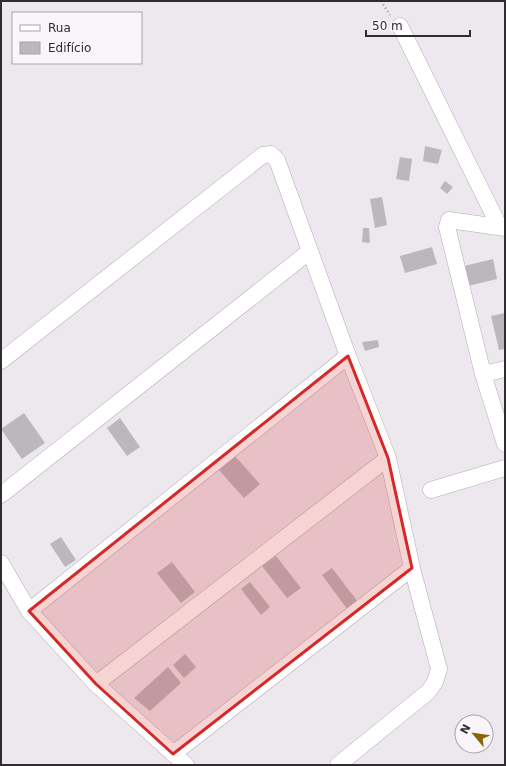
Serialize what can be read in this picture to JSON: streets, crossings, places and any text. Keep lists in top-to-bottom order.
{
  "legend": ["Rua", "Edifício"],
  "scale_bar": "50 m",
  "north": "top left"
}
